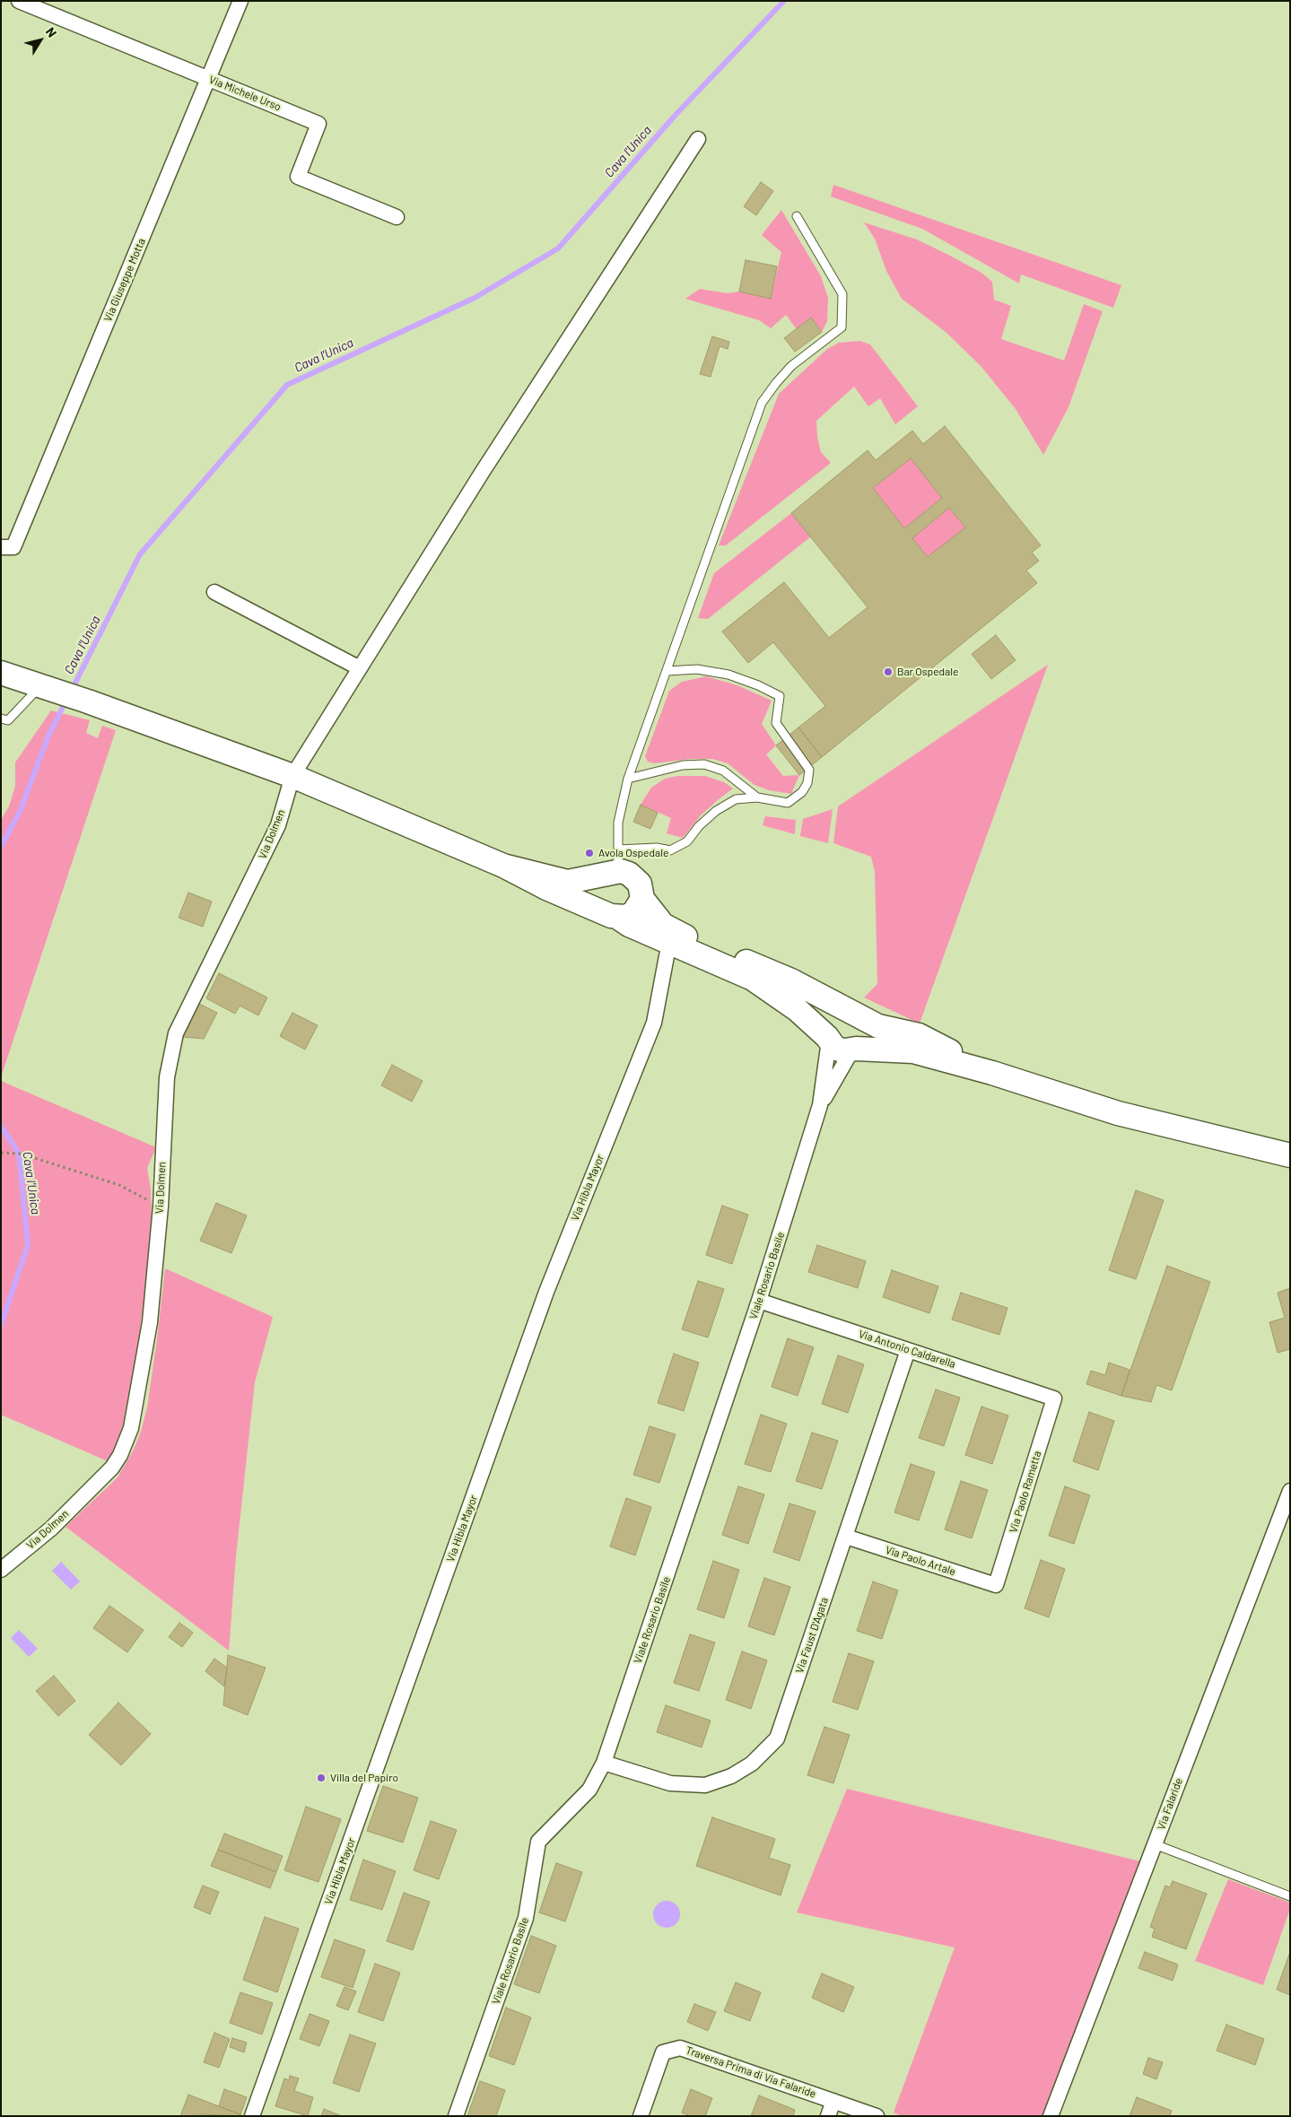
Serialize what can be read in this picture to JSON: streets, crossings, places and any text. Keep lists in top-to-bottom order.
{
  "streets": {
    "street": [
      "Via Michele Urso",
      "Via Giuseppe Motta",
      "Via Dolmen",
      "Via Hibla Mayor",
      "Viale Rosario Basile",
      "Via Antonio Caldarella",
      "Via Paolo Rametta",
      "Via Paolo Artale",
      "Via Faust D'Agata",
      "Via Falaride",
      "Traversa Prima di Via Falaride"
    ]
  },
  "crossings": [
    ["Via Michele Urso", "Via Giuseppe Motta"],
    ["Viale Rosario Basile", "Via Antonio Caldarella"],
    ["Viale Rosario Basile", "Via Faust D'Agata"],
    ["Via Antonio Caldarella", "Via Paolo Rametta"],
    ["Via Antonio Caldarella", "Via Faust D'Agata"],
    ["Via Paolo Rametta", "Via Paolo Artale"],
    ["Via Paolo Artale", "Via Faust D'Agata"]
  ],
  "water": ["Cava l'Unica"],
  "places": ["Bar Ospedale", "Avola Ospedale", "Villa del Papiro"],
  "north": "top right"
}
